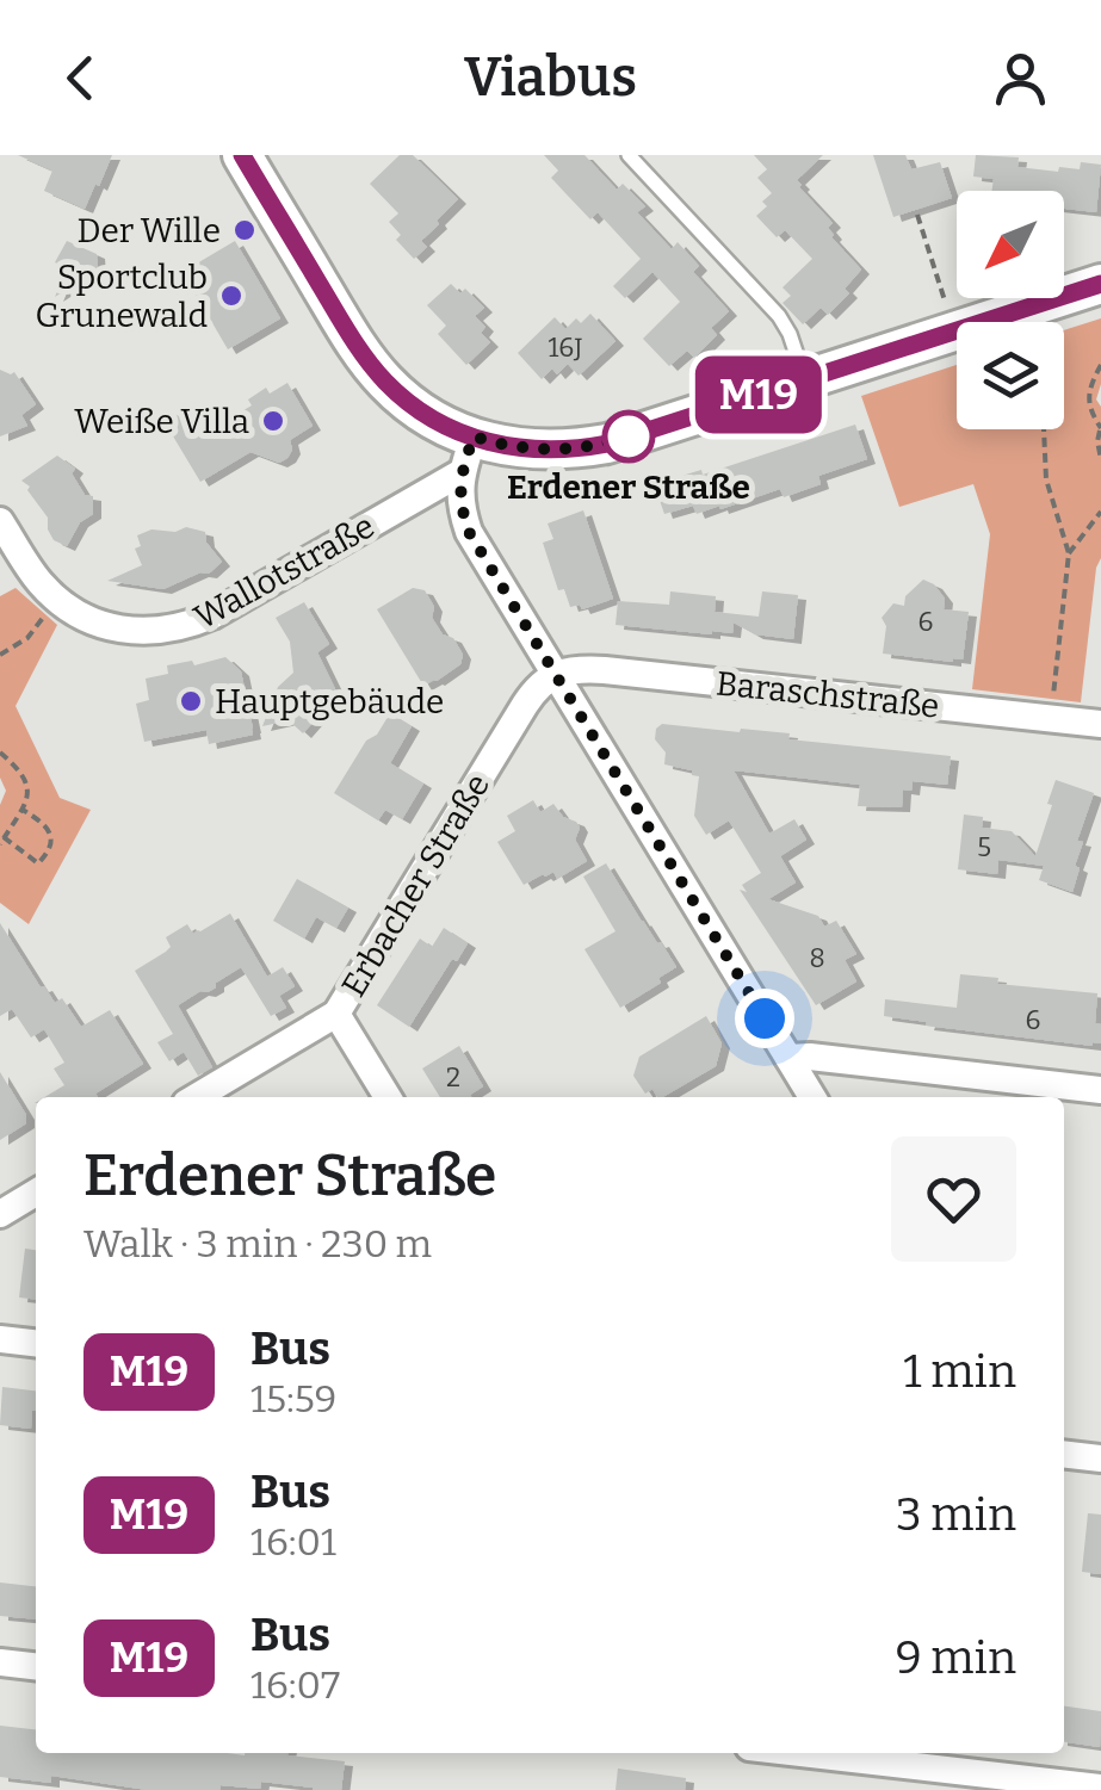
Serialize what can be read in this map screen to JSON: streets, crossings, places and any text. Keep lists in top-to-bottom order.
{
  "streets": {
    "street": ["Wallotstraße", "Baraschstraße", "Erbacher Straße"]
  },
  "crossings": [
    ["Baraschstraße", "Erbacher Straße"]
  ],
  "places": [
    "Der Wille",
    "Sportclub Grunewald",
    "Weiße Villa",
    "Erdener Straße",
    "Hauptgebäude"
  ],
  "lines": ["bus line M19"],
  "house_numbers": [
    "16J",
    "6",
    "5",
    "8",
    "6",
    "2"
  ],
  "north": "bottom left",
  "page": {
    "header": "Viabus",
    "on_map": "M19",
    "heading": ["Erdener Straße", "Walk · 3 min · 230 m"],
    "list": [
      {
        "mark": "M19",
        "name": "Bus",
        "note": "15:59",
        "value": "1 min"
      },
      {
        "mark": "M19",
        "name": "Bus",
        "note": "16:01",
        "value": "3 min"
      },
      {
        "mark": "M19",
        "name": "Bus",
        "note": "16:07",
        "value": "9 min"
      }
    ]
  }
}
